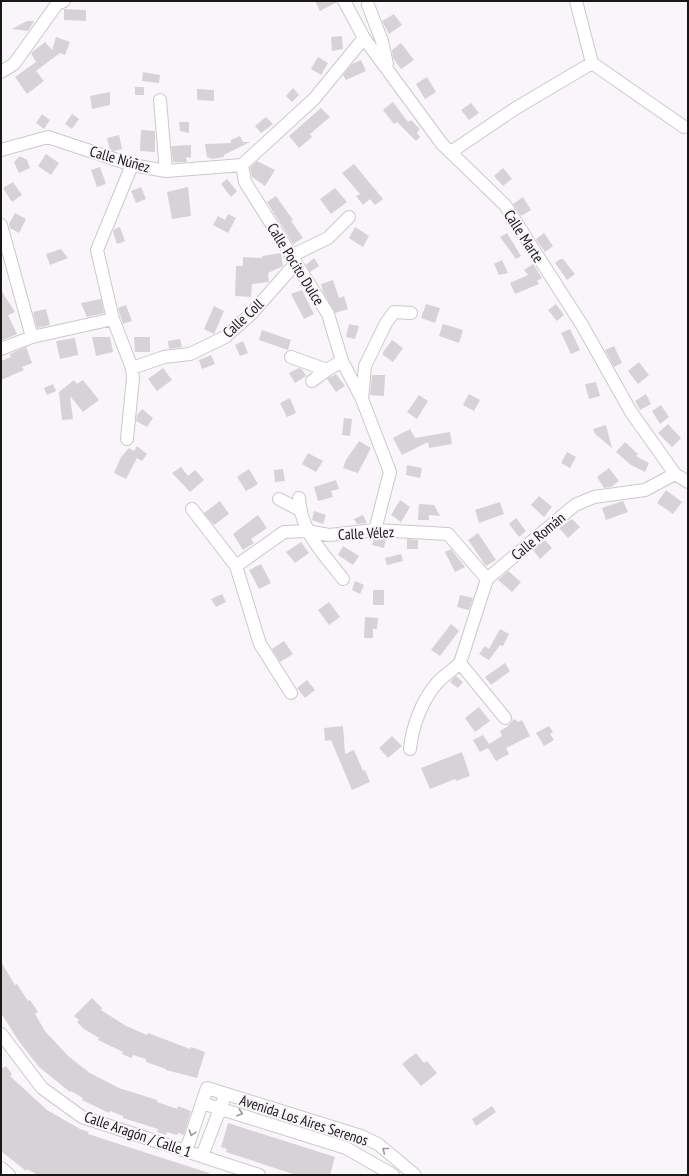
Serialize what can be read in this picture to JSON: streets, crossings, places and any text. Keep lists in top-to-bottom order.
{
  "streets": {
    "street": [
      "Calle Núñez",
      "Calle Marte",
      "Calle Pocito Dulce",
      "Calle Coll",
      "Calle Vélez",
      "Calle Román",
      "Avenida Los Aires Serenos",
      "Calle Aragón / Calle 1"
    ]
  },
  "crossings": [
    ["Calle Núñez", "Calle Pocito Dulce"],
    ["Calle Marte", "Calle Román"],
    ["Calle Pocito Dulce", "Calle Coll"],
    ["Calle Pocito Dulce", "Calle Vélez"],
    ["Calle Vélez", "Calle Román"]
  ]
}
